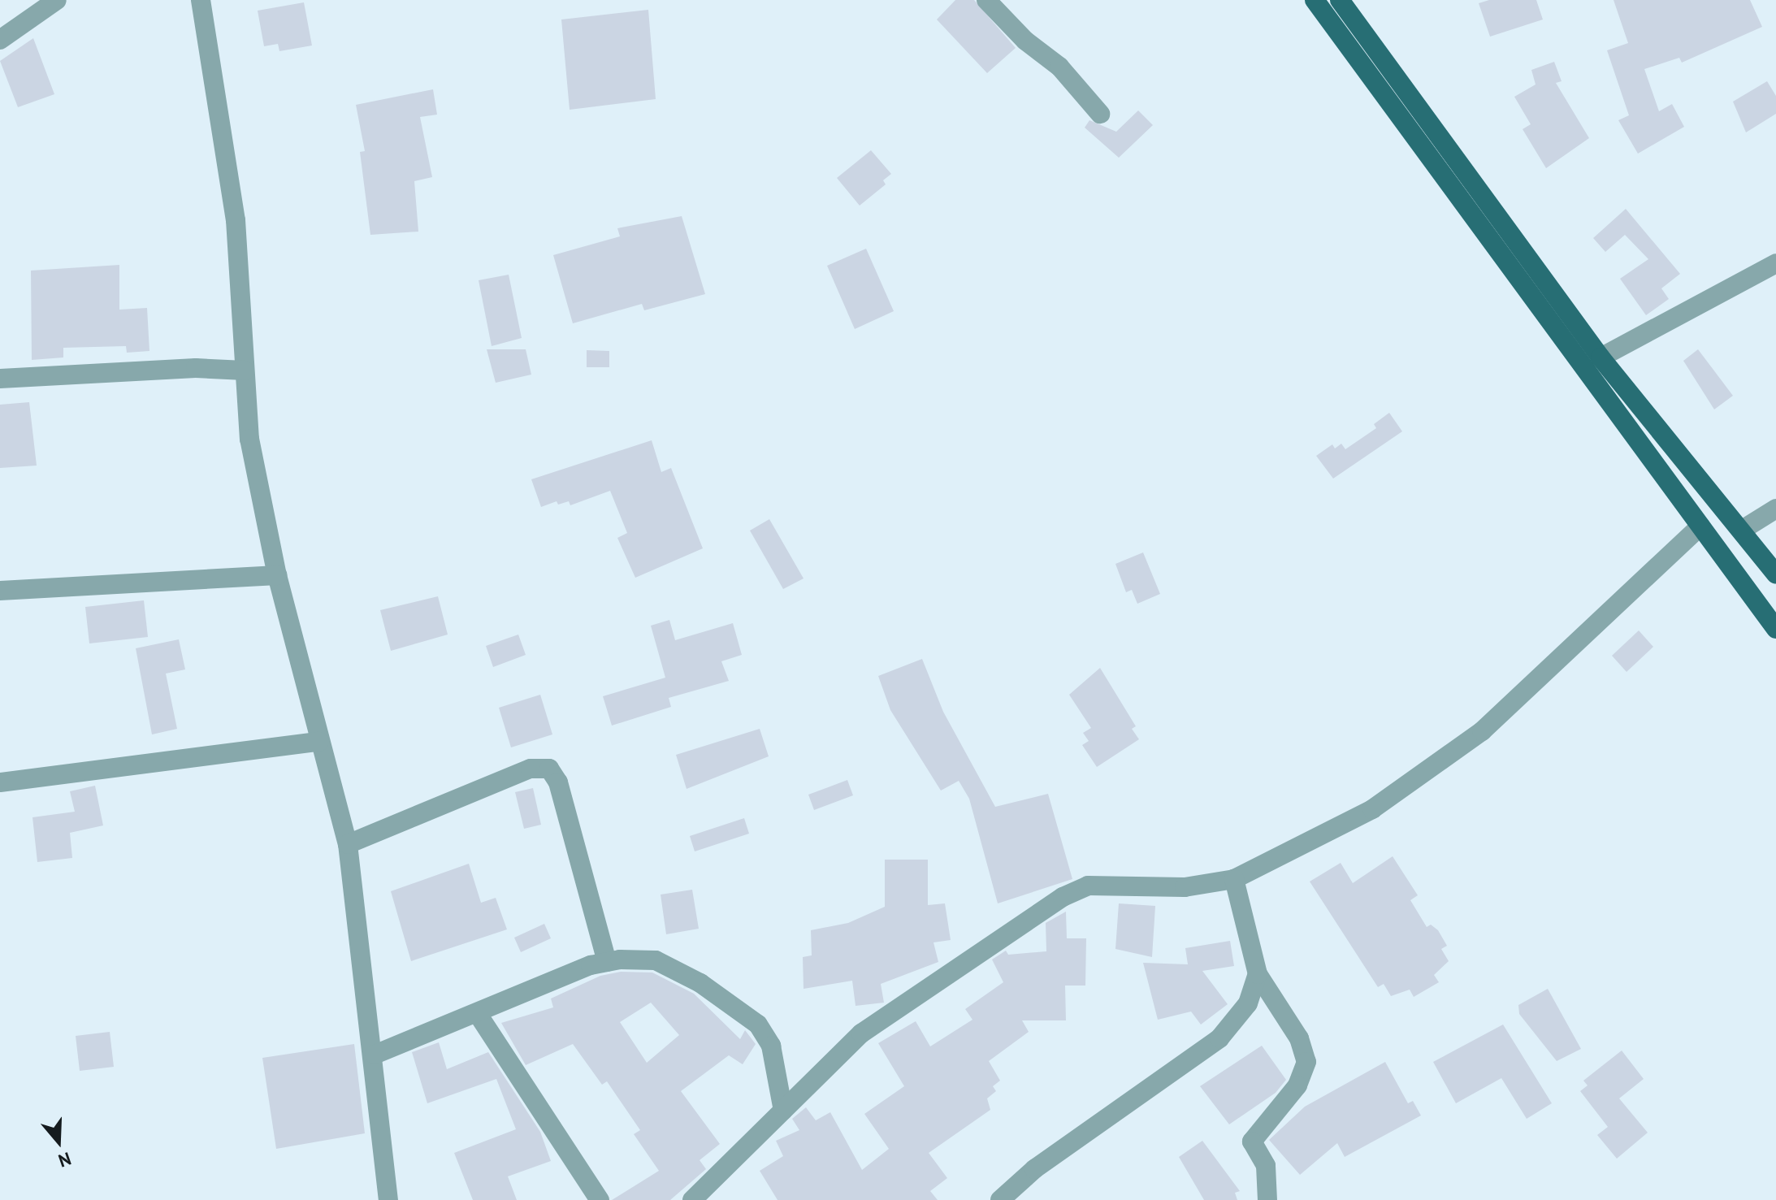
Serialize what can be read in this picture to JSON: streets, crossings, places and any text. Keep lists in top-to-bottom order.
{
  "north": "bottom"
}
